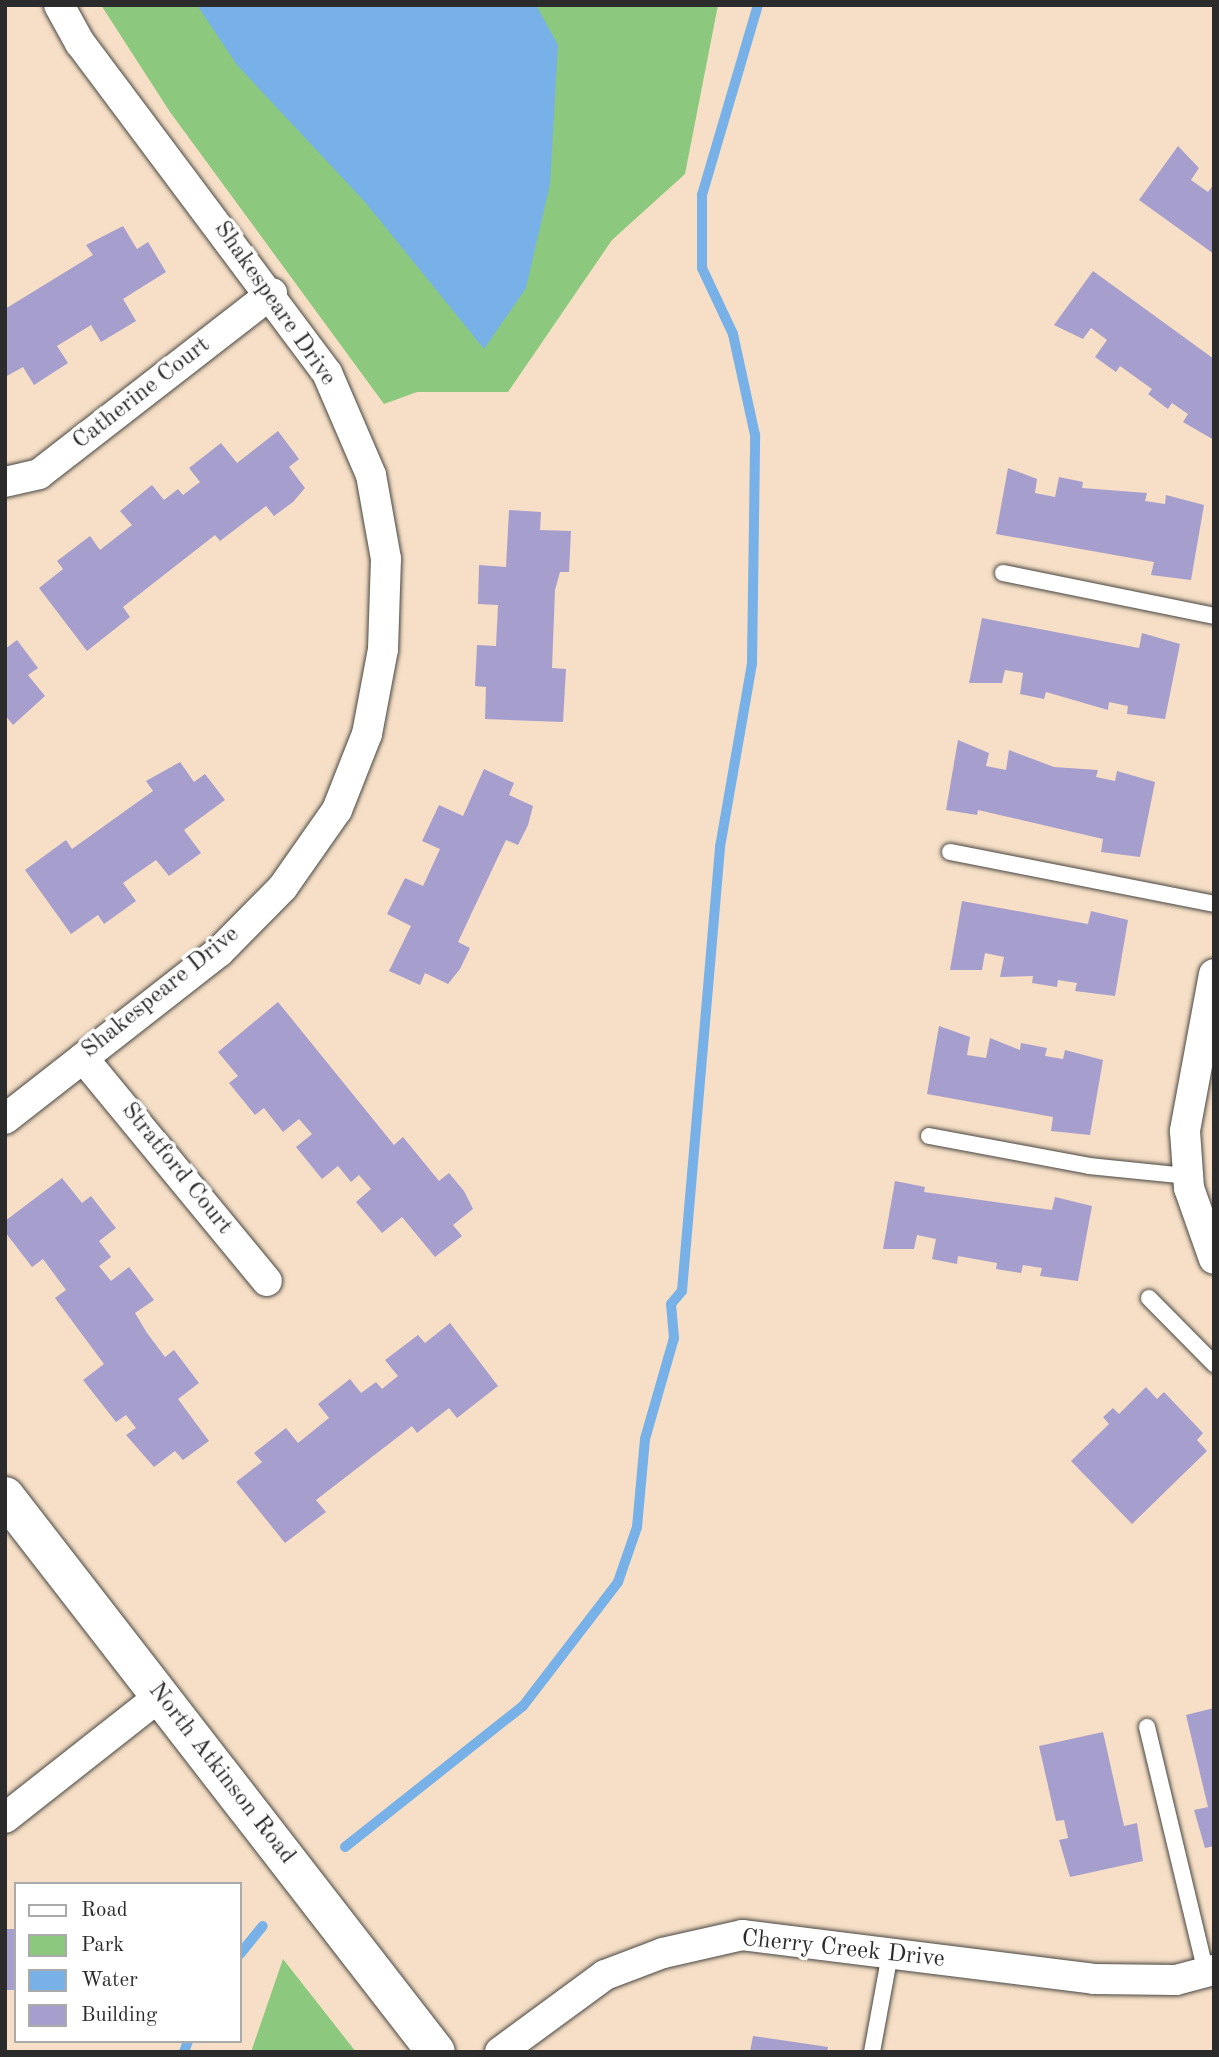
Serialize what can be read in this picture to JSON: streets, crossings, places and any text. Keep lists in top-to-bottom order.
{
  "streets": {
    "main road": ["North Atkinson Road"],
    "street": [
      "Shakespeare Drive",
      "Catherine Court",
      "Stratford Court",
      "Cherry Creek Drive"
    ]
  },
  "crossings": [
    ["Shakespeare Drive", "Catherine Court"],
    ["Shakespeare Drive", "Stratford Court"]
  ],
  "legend": [
    "Road",
    "Park",
    "Water",
    "Building"
  ]
}
